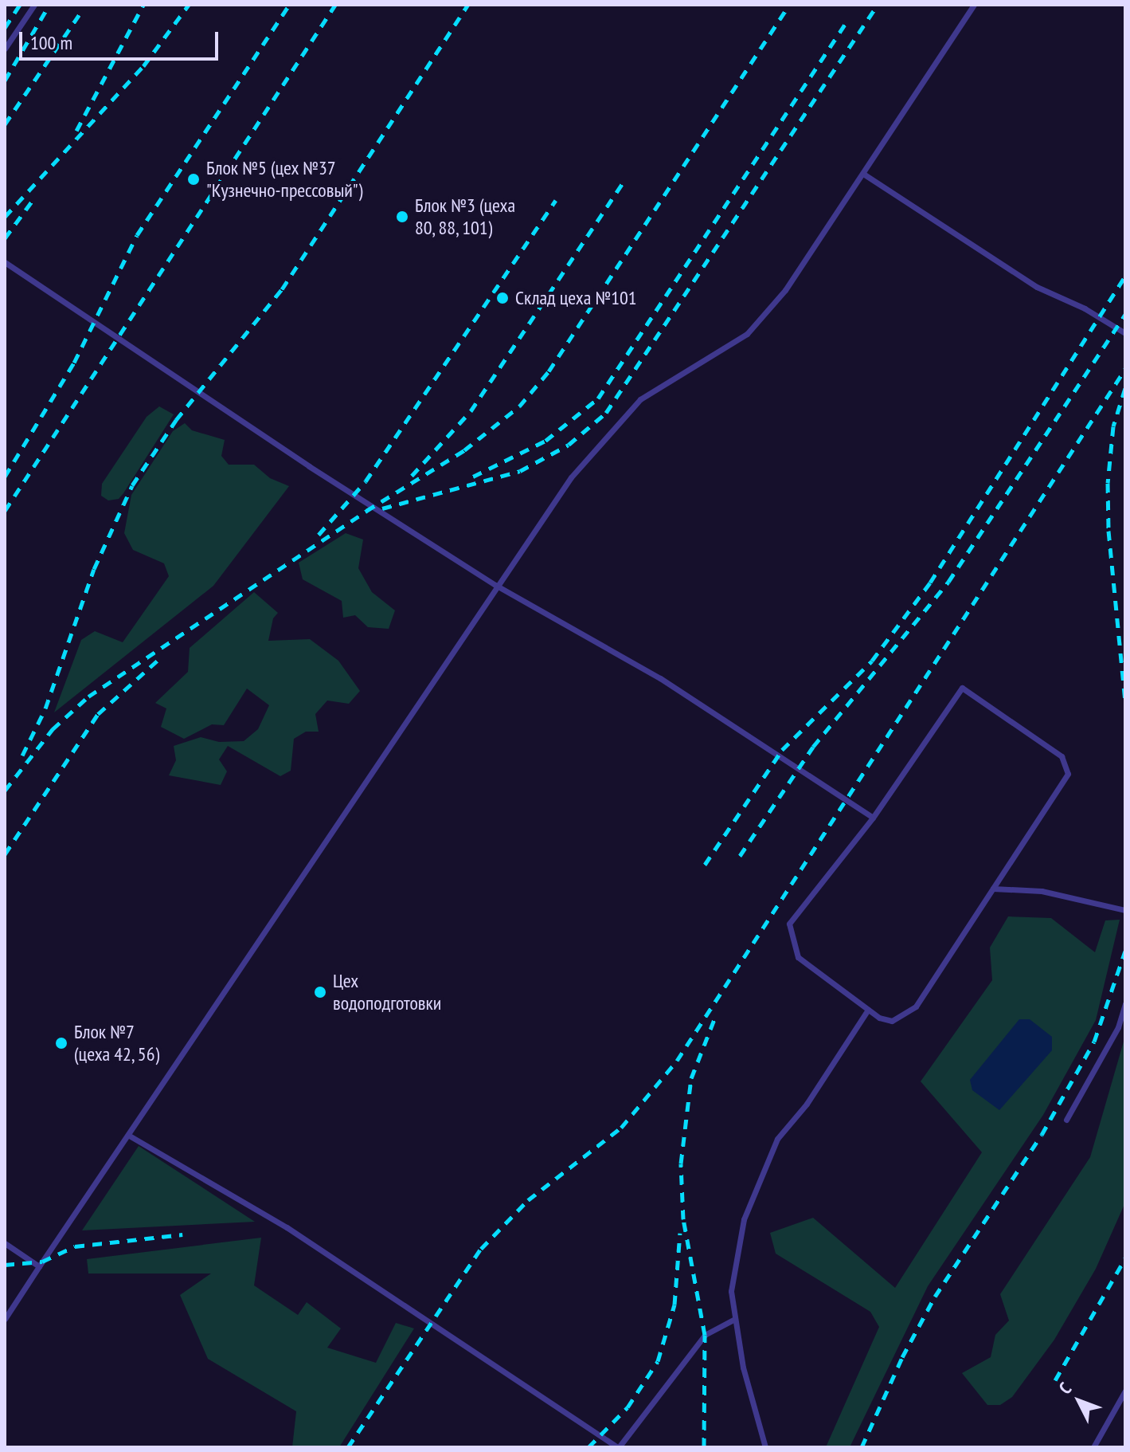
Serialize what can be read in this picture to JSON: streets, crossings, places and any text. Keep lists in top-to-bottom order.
{
  "places": [
    "Блок №5 (цех №37 \"Кузнечно-прессовый\")",
    "Блок №3 (цеха 80, 88, 101)",
    "Склад цеха №101",
    "Цех водоподготовки",
    "Блок №7 (цеха 42, 56)"
  ],
  "scale_bar": "100 m",
  "north": "top left"
}
